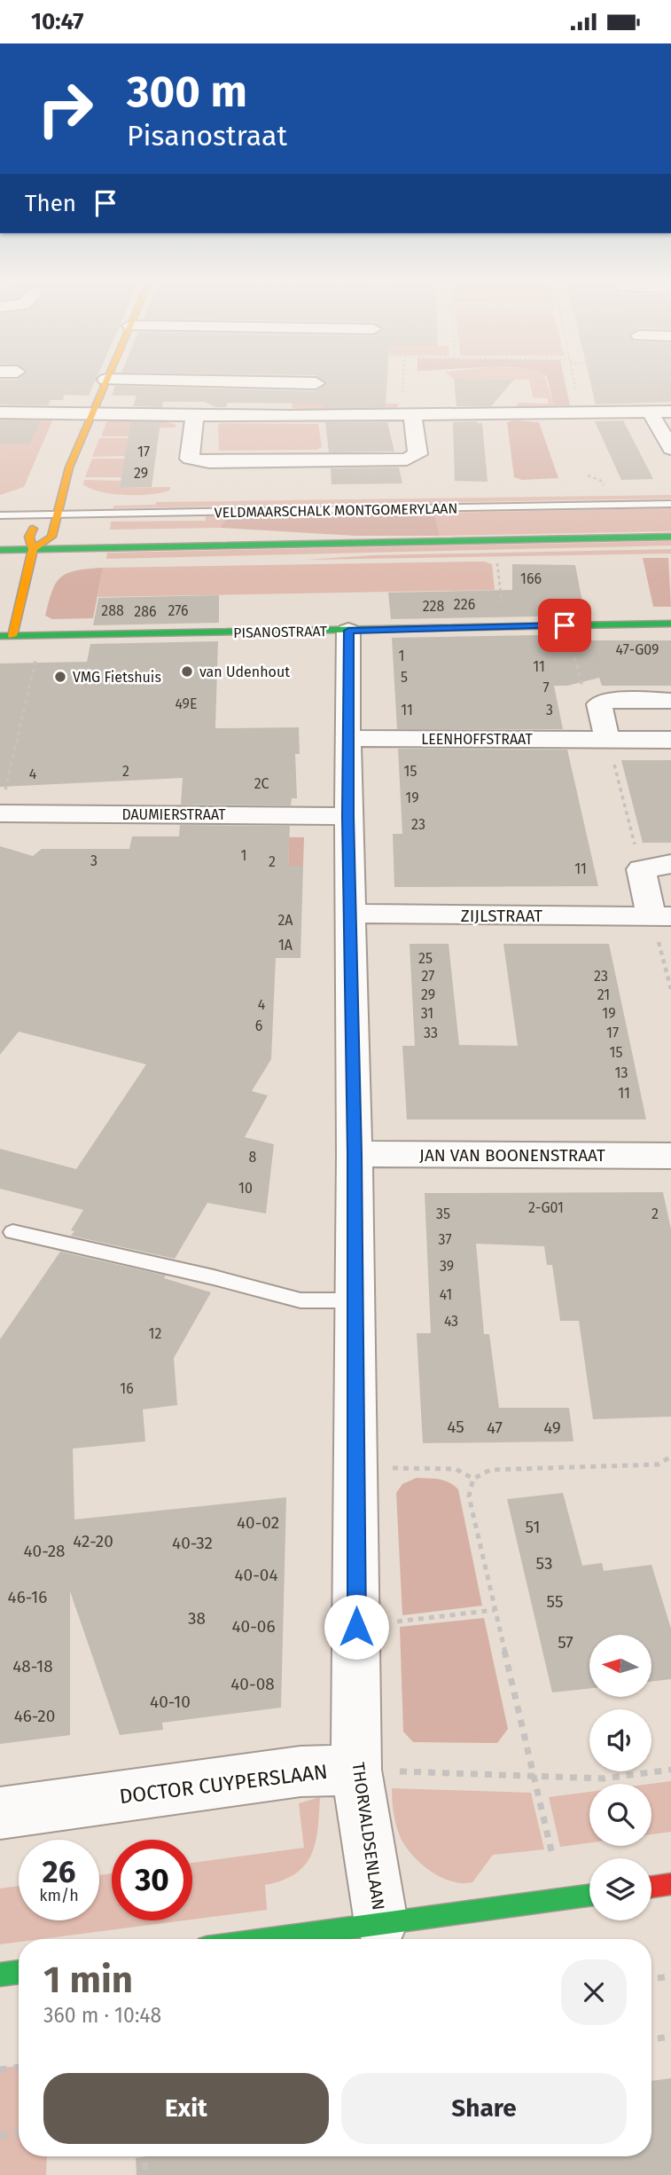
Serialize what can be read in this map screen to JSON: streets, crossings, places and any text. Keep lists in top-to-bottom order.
{
  "streets": {
    "street": [
      "VELDMAARSCHALK MONTGOMERYLAAN",
      "PISANOSTRAAT",
      "LEENHOFFSTRAAT",
      "DAUMIERSTRAAT",
      "ZIJLSTRAAT",
      "JAN VAN BOONENSTRAAT",
      "DOCTOR CUYPERSLAAN",
      "THORVALDSENLAAN"
    ]
  },
  "crossings": [
    ["PISANOSTRAAT", "THORVALDSENLAAN"],
    ["LEENHOFFSTRAAT", "THORVALDSENLAAN"],
    ["DAUMIERSTRAAT", "THORVALDSENLAAN"],
    ["ZIJLSTRAAT", "THORVALDSENLAAN"],
    ["JAN VAN BOONENSTRAAT", "THORVALDSENLAAN"],
    ["DOCTOR CUYPERSLAAN", "THORVALDSENLAAN"]
  ],
  "places": ["van Udenhout", "VMG Fietshuis"],
  "house_numbers": [
    "17",
    "29",
    "166",
    "226",
    "228",
    "288",
    "276",
    "286",
    "47-G09",
    "1",
    "11",
    "5",
    "7",
    "49E",
    "11",
    "3",
    "2",
    "15",
    "4",
    "2C",
    "19",
    "23",
    "1",
    "3",
    "2",
    "11",
    "2A",
    "1A",
    "25",
    "27",
    "23",
    "29",
    "21",
    "4",
    "31",
    "19",
    "6",
    "33",
    "17",
    "15",
    "13",
    "11",
    "8",
    "10",
    "2-G01",
    "35",
    "2",
    "37",
    "39",
    "41",
    "43",
    "12",
    "16",
    "45",
    "47",
    "49",
    "40-02",
    "51",
    "42-20",
    "40-32",
    "40-28",
    "53",
    "40-04",
    "46-16",
    "55",
    "38",
    "40-06",
    "57",
    "48-18",
    "40-08",
    "40-10",
    "46-20"
  ],
  "north": "left",
  "page": {
    "status": "10:47",
    "turn": ["300 m", "Pisanostraat"],
    "then": "Then",
    "speed": "26 km/h",
    "limit": "30",
    "heading": ["1 min", "360 m · 10:48"],
    "buttons": ["Exit", "Share"]
  }
}
